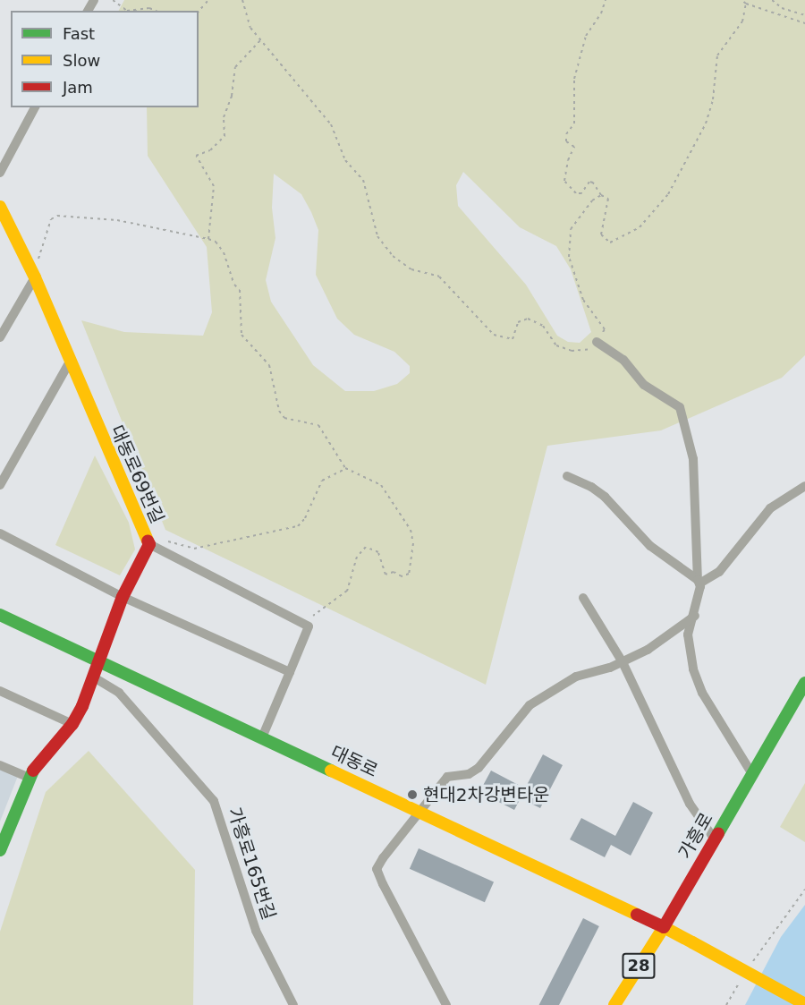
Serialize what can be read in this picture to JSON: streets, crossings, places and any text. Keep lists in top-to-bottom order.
{
  "streets": {
    "main road": [
      "대동로69번길",
      "대동로",
      "가흥로",
      "28"
    ],
    "street": ["가흥로165번길"]
  },
  "crossings": [
    ["대동로69번길", "대동로"],
    ["대동로69번길", "가흥로165번길"],
    ["대동로", "가흥로"]
  ],
  "places": ["현대2차강변타운"],
  "legend": ["Fast", "Slow", "Jam"]
}
